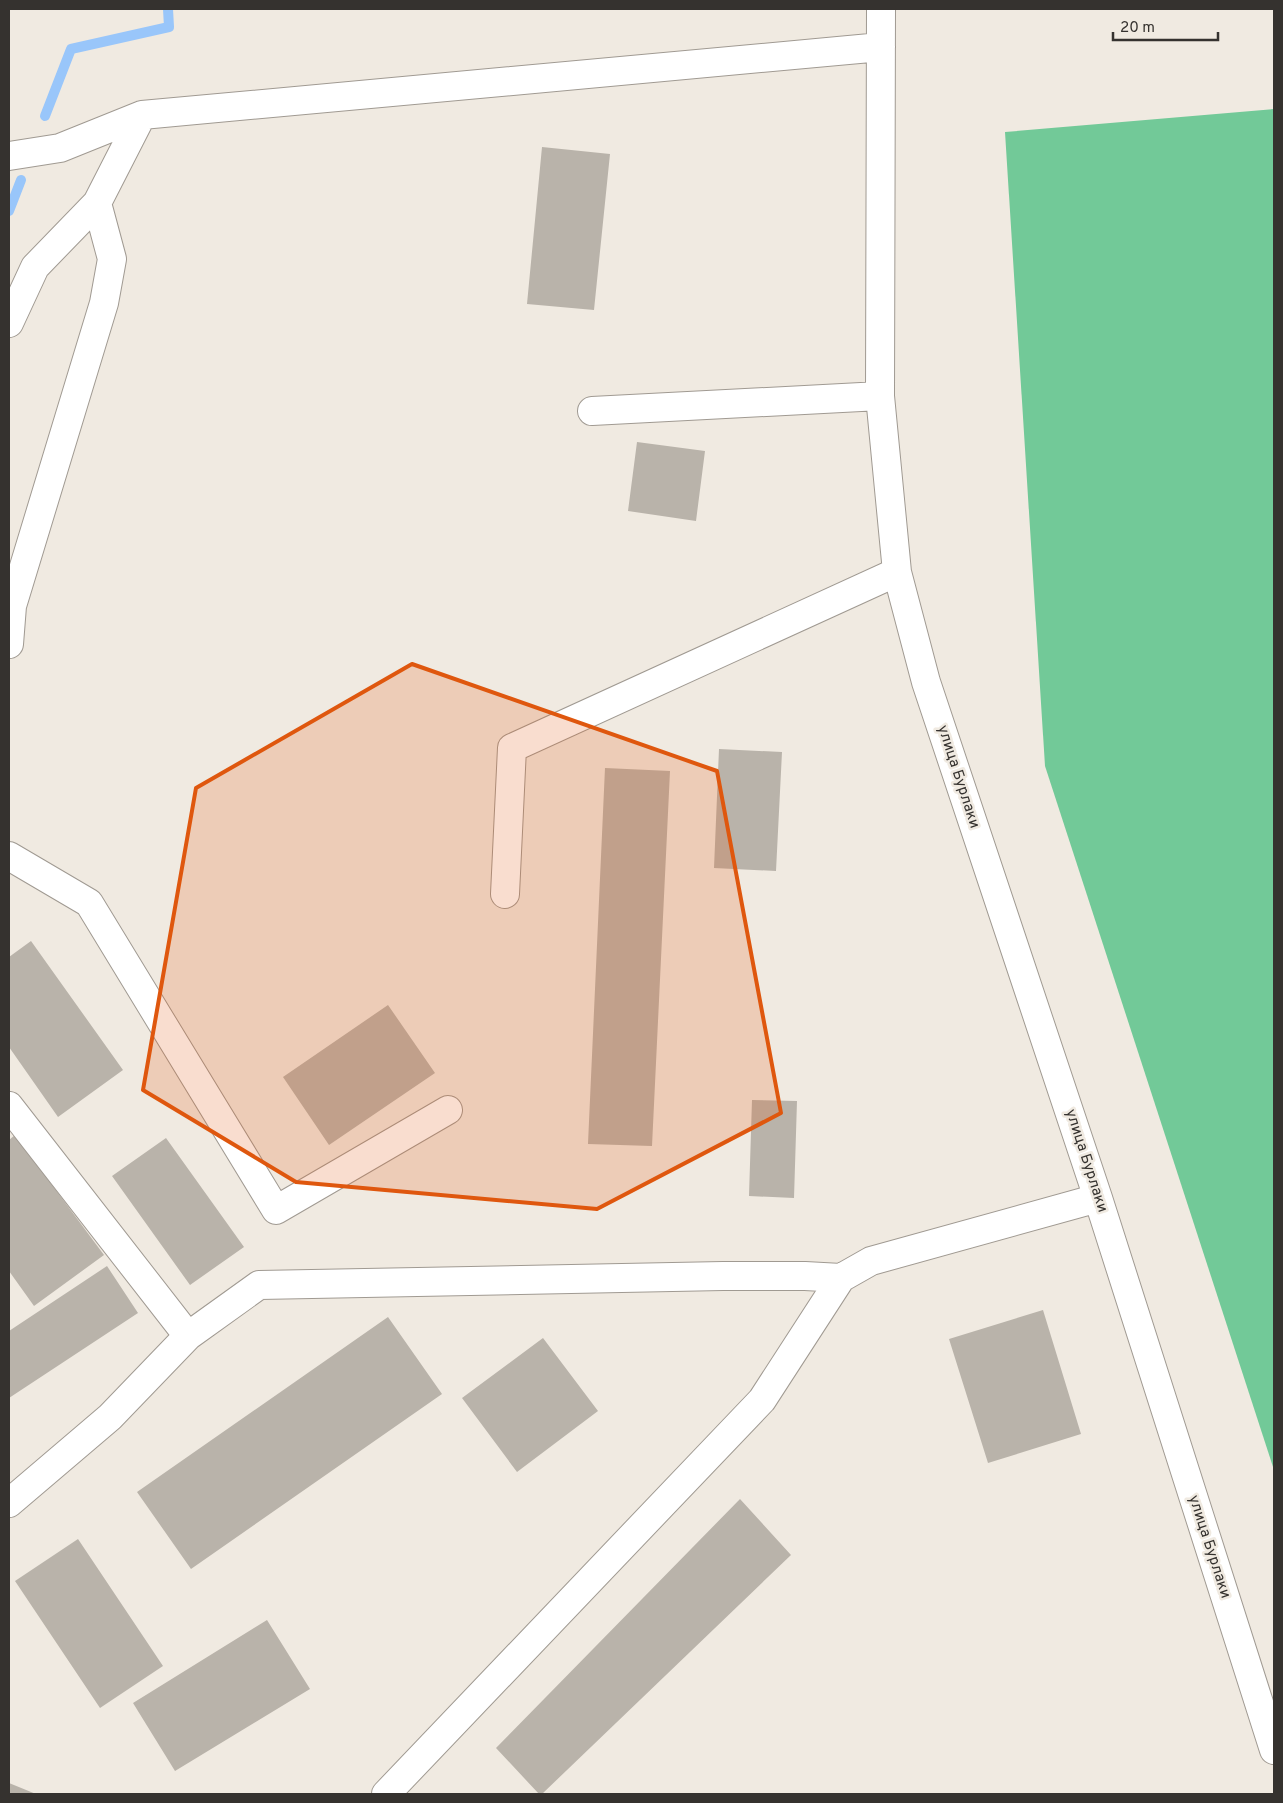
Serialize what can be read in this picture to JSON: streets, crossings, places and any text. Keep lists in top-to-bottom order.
{
  "streets": {
    "street": ["улица Бурлаки"]
  },
  "scale_bar": "20 m"
}
